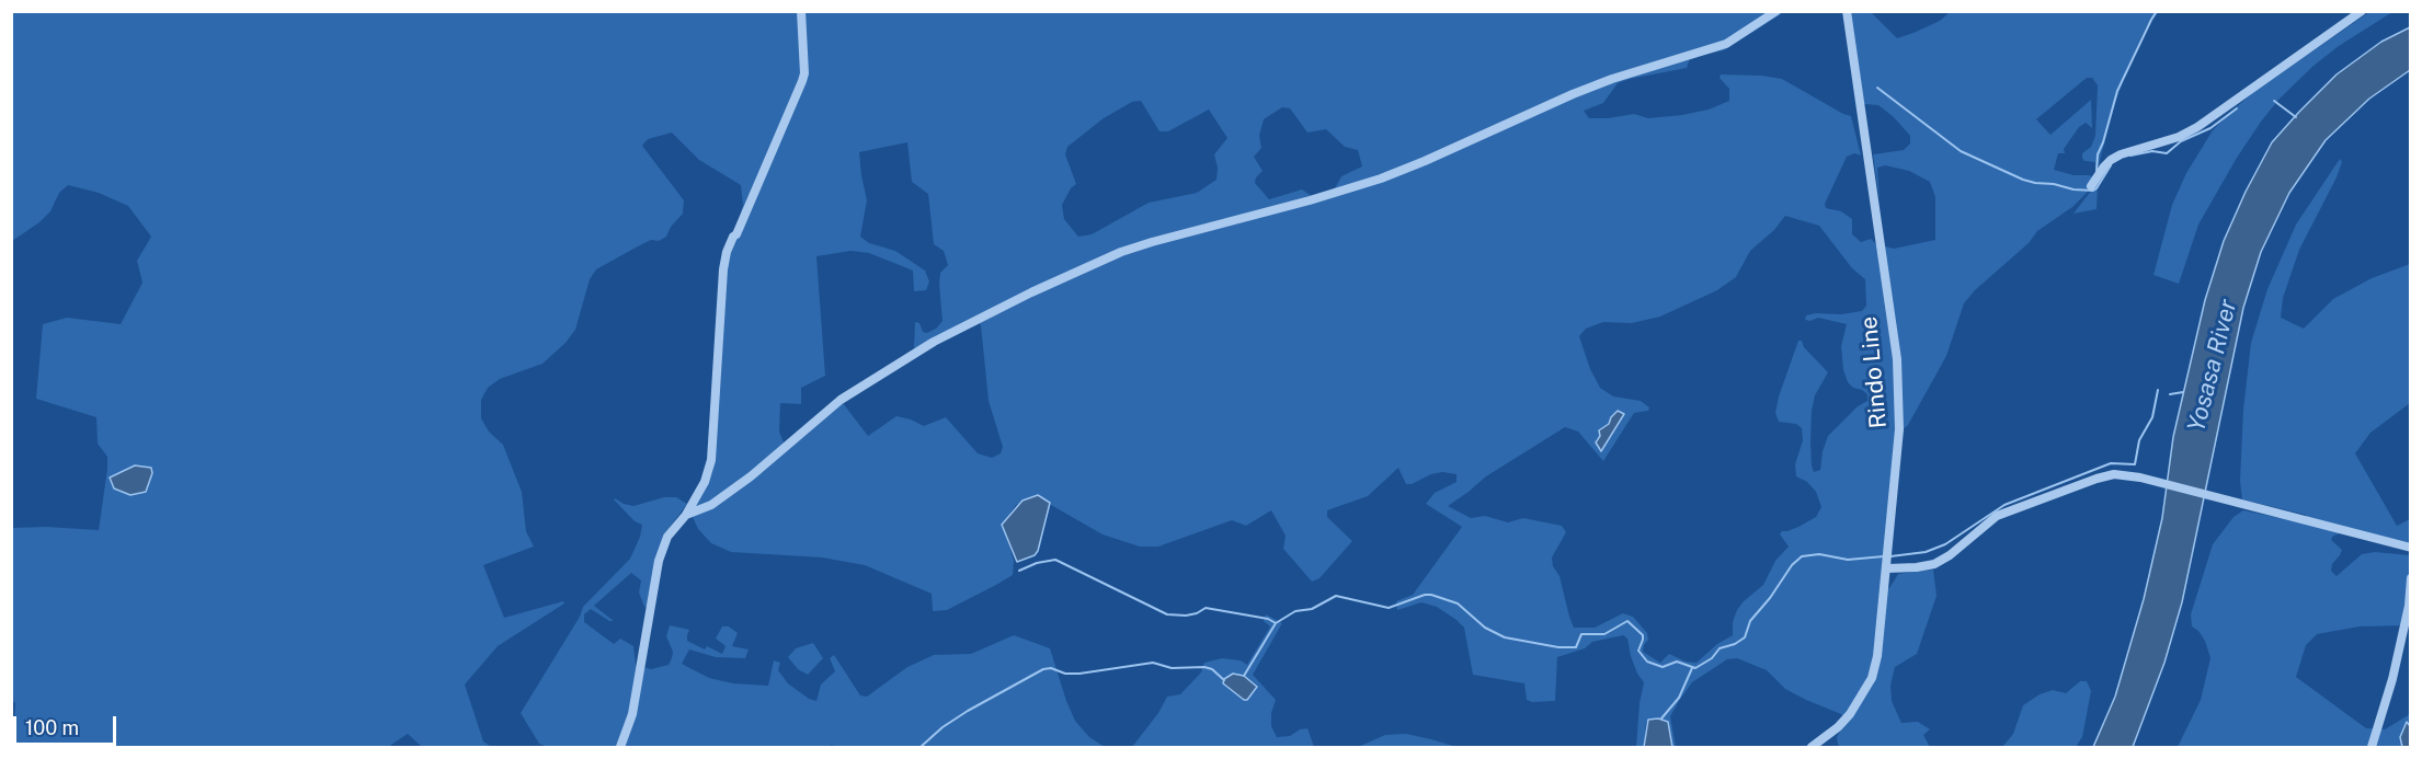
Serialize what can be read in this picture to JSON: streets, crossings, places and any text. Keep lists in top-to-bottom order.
{
  "streets": {
    "street": ["Rindo Line"]
  },
  "water": ["Yosasa River"],
  "scale_bar": "100 m"
}
